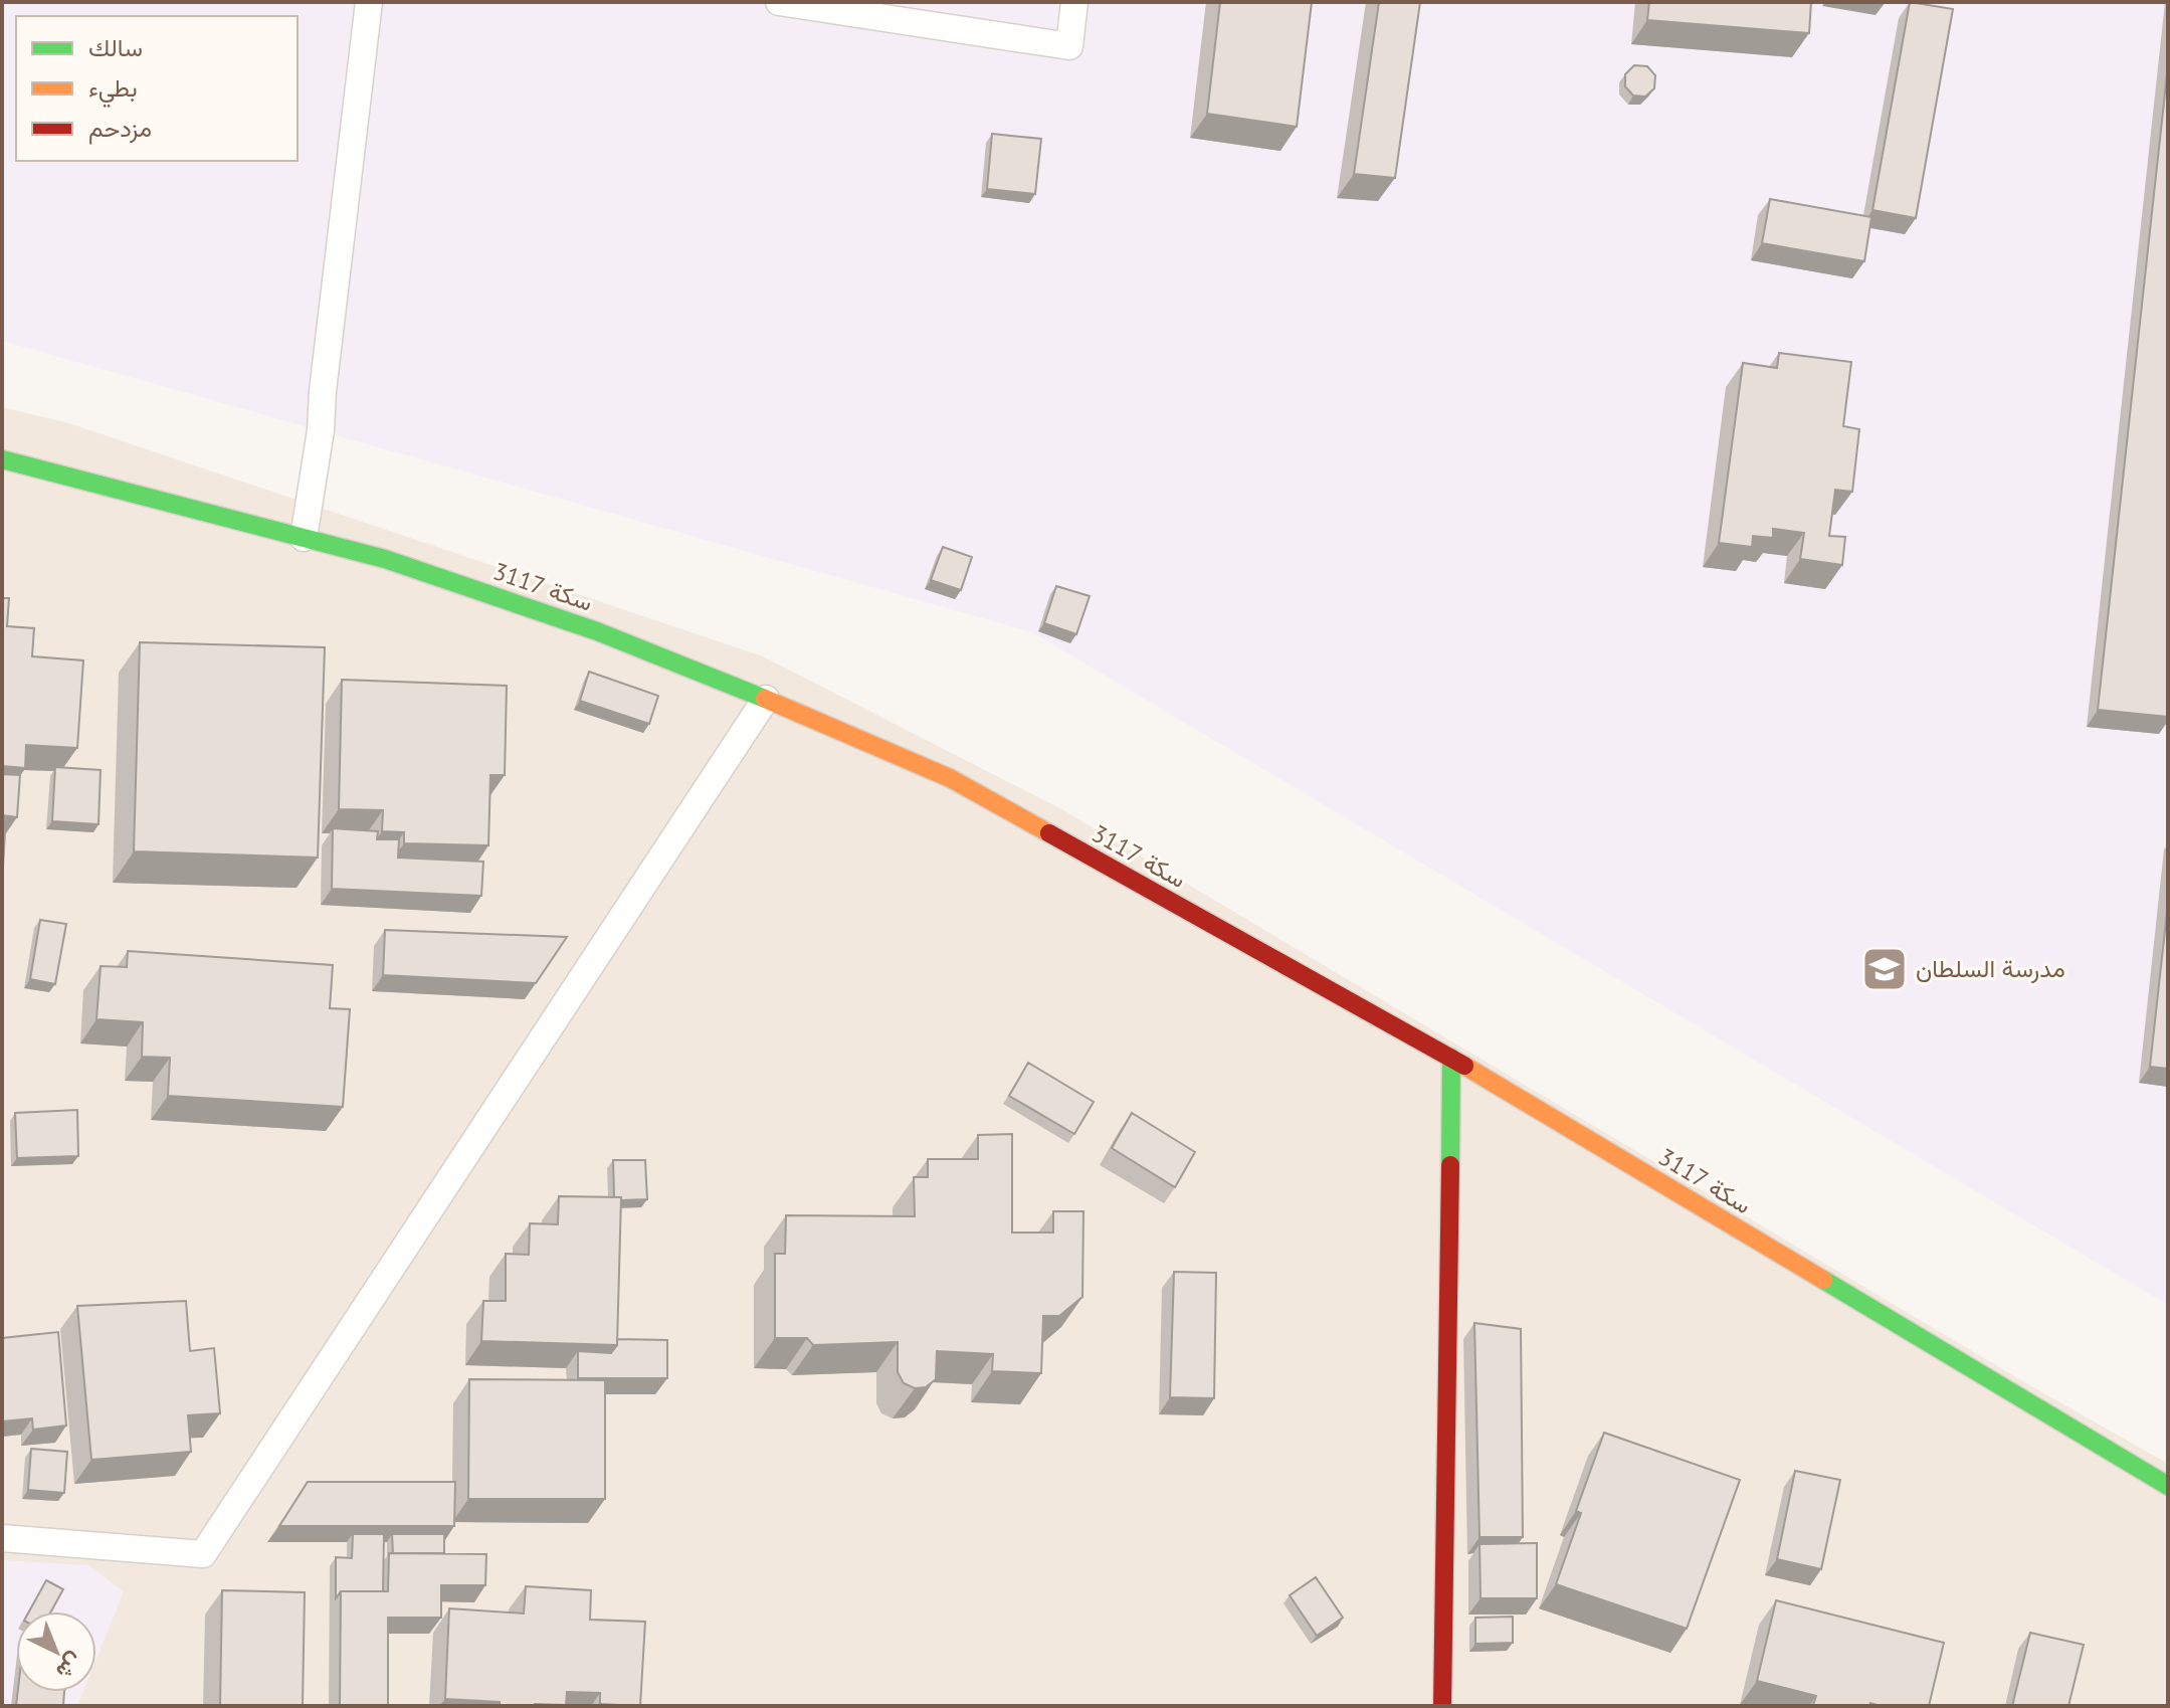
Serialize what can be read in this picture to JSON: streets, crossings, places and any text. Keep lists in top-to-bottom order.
{
  "streets": {
    "street": ["سكة 3117"]
  },
  "places": {
    "school or university": ["مدرسة السلطان"]
  },
  "legend": ["سالك", "بطيء", "مزدحم"],
  "north": "bottom right"
}
